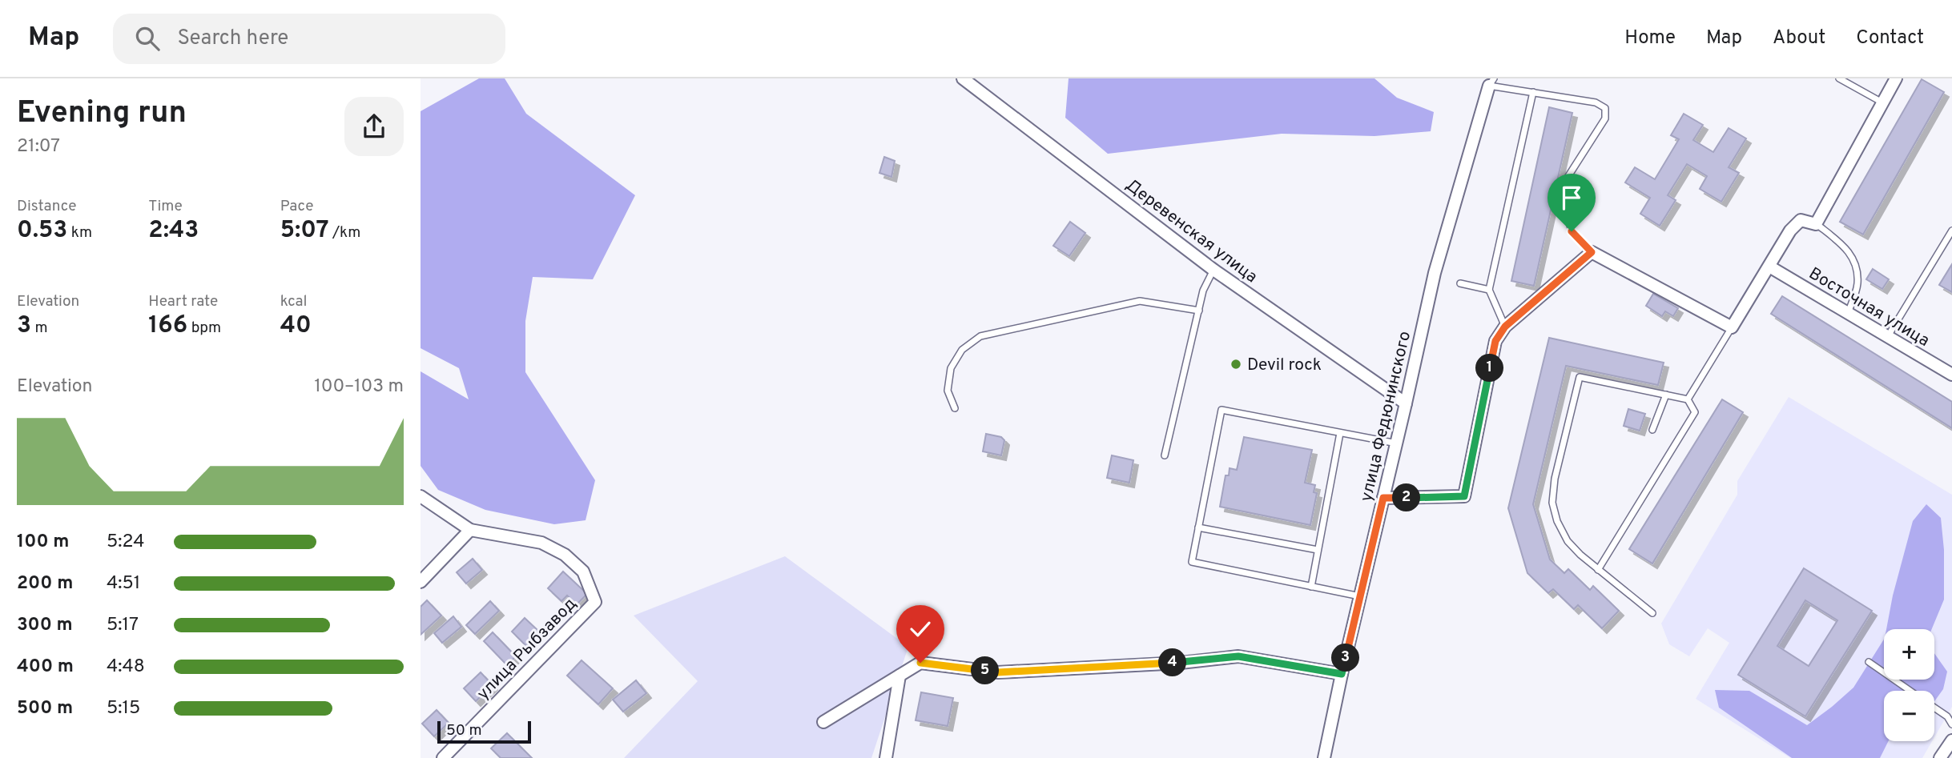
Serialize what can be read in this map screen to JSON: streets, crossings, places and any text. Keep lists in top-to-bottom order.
{
  "streets": {
    "street": [
      "Деревенская улица",
      "Восточная улица",
      "улица Федюнинского",
      "улица Рыбзавод"
    ]
  },
  "crossings": [
    ["Деревенская улица", "улица Федюнинского"]
  ],
  "places": ["Devil rock"],
  "scale_bar": "50 m",
  "page": {
    "header": "Map",
    "search": "Search here",
    "nav": [
      "Home",
      "Map",
      "About",
      "Contact"
    ],
    "heading": ["Evening run", "21:07"],
    "stats": [
      ["Distance", "0.53 km"],
      ["Time", "2:43"],
      ["Pace", "5:07 /km"],
      ["Elevation", "3 m"],
      ["Heart rate", "166 bpm"],
      ["kcal", "40"]
    ],
    "pins": [
      "1",
      "2",
      "3",
      "4",
      "5"
    ],
    "chart": ["Elevation", "100–103 m"],
    "list": [
      {
        "name": "100 m",
        "note": "5:24"
      },
      {
        "name": "200 m",
        "note": "4:51"
      },
      {
        "name": "300 m",
        "note": "5:17"
      },
      {
        "name": "400 m",
        "note": "4:48"
      },
      {
        "name": "500 m",
        "note": "5:15"
      }
    ],
    "map_buttons": ["+", "−"],
    "scale": "50 m"
  }
}
